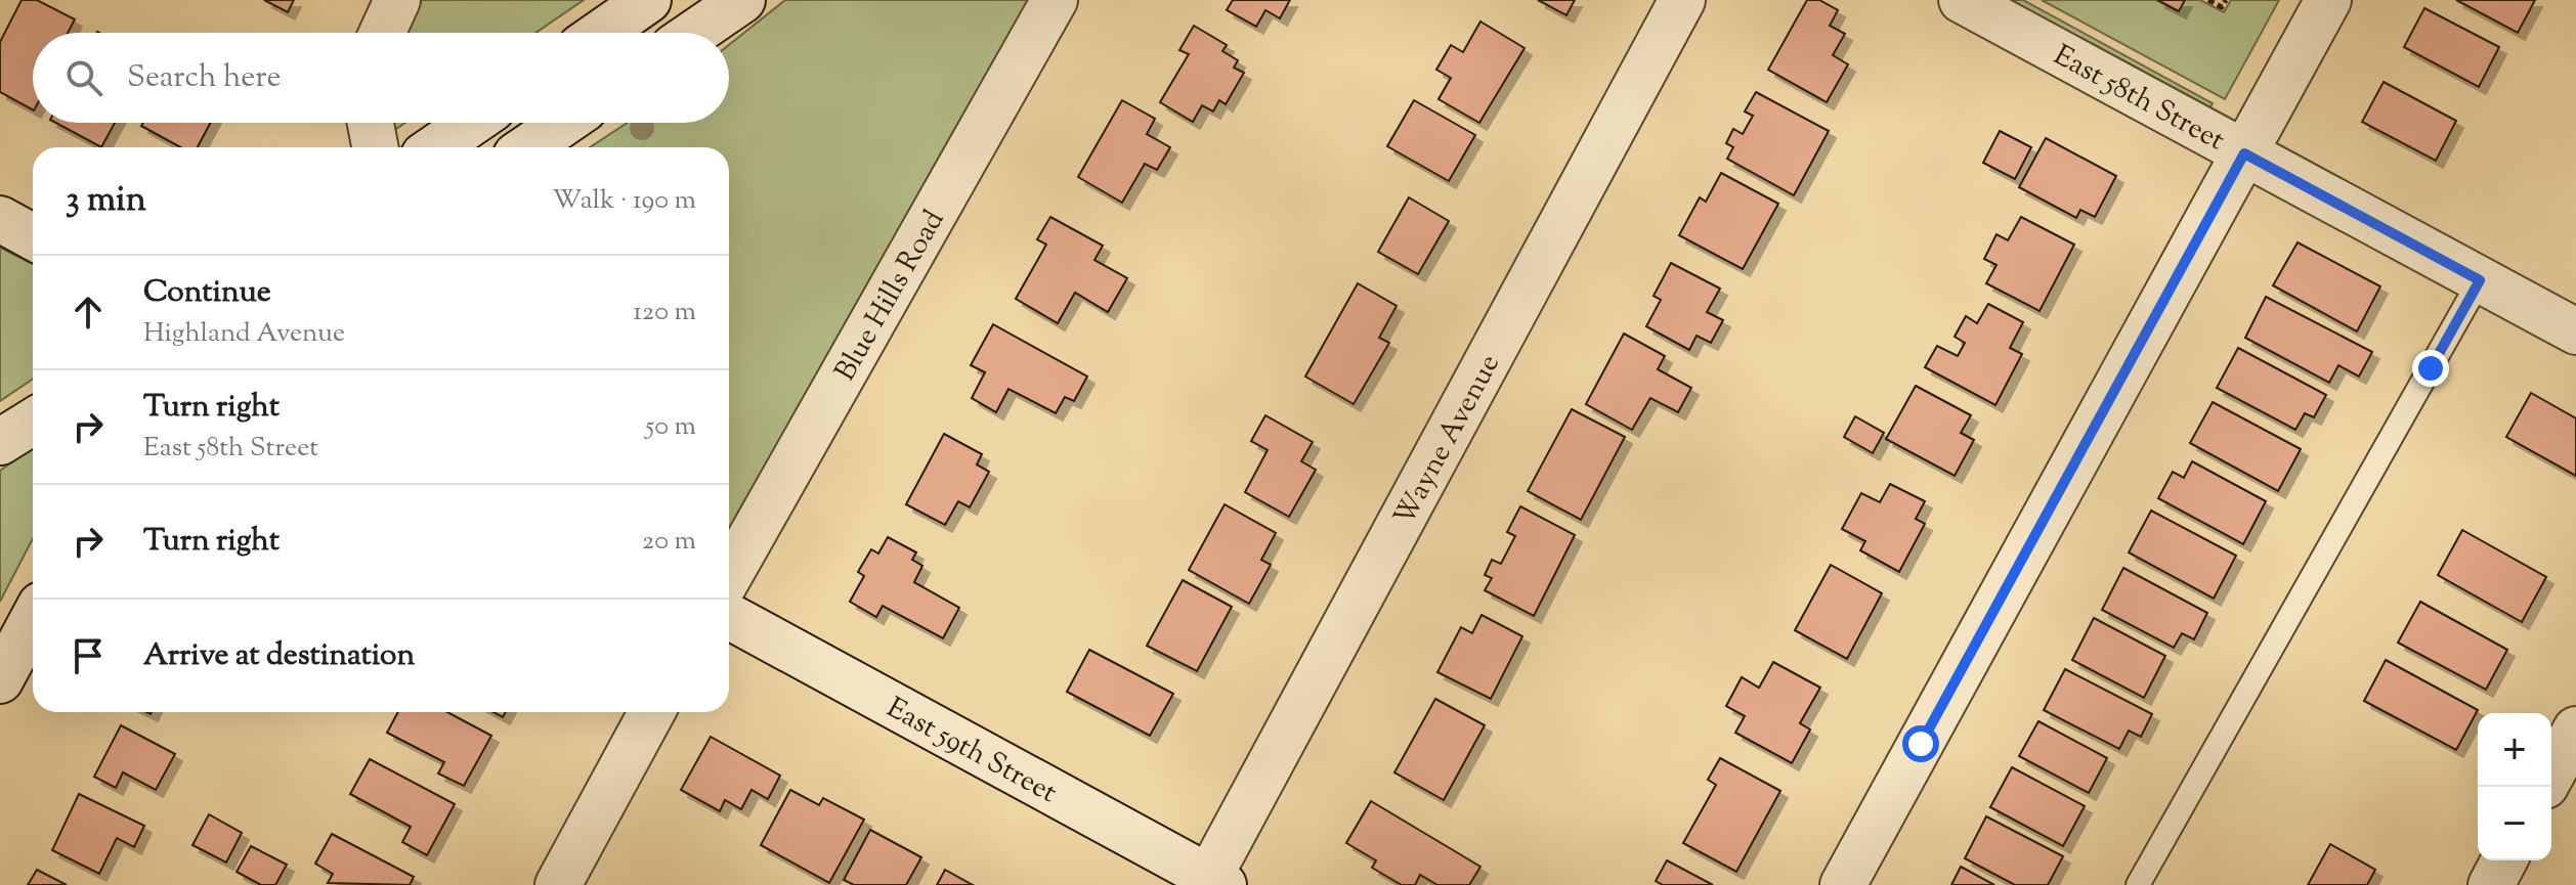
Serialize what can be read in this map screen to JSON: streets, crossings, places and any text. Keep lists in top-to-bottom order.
{
  "streets": {
    "street": [
      "East 58th Street",
      "Blue Hills Road",
      "Wayne Avenue",
      "East 59th Street"
    ]
  },
  "crossings": [
    ["Wayne Avenue", "East 59th Street"]
  ],
  "page": {
    "search": "Search here",
    "heading": ["3 min", "Walk · 190 m"],
    "list": [
      ["Continue", "Highland Avenue", "120 m"],
      ["Turn right", "East 58th Street", "50 m"],
      ["Turn right", "20 m"],
      "Arrive at destination"
    ],
    "map_buttons": ["+", "−"]
  }
}
